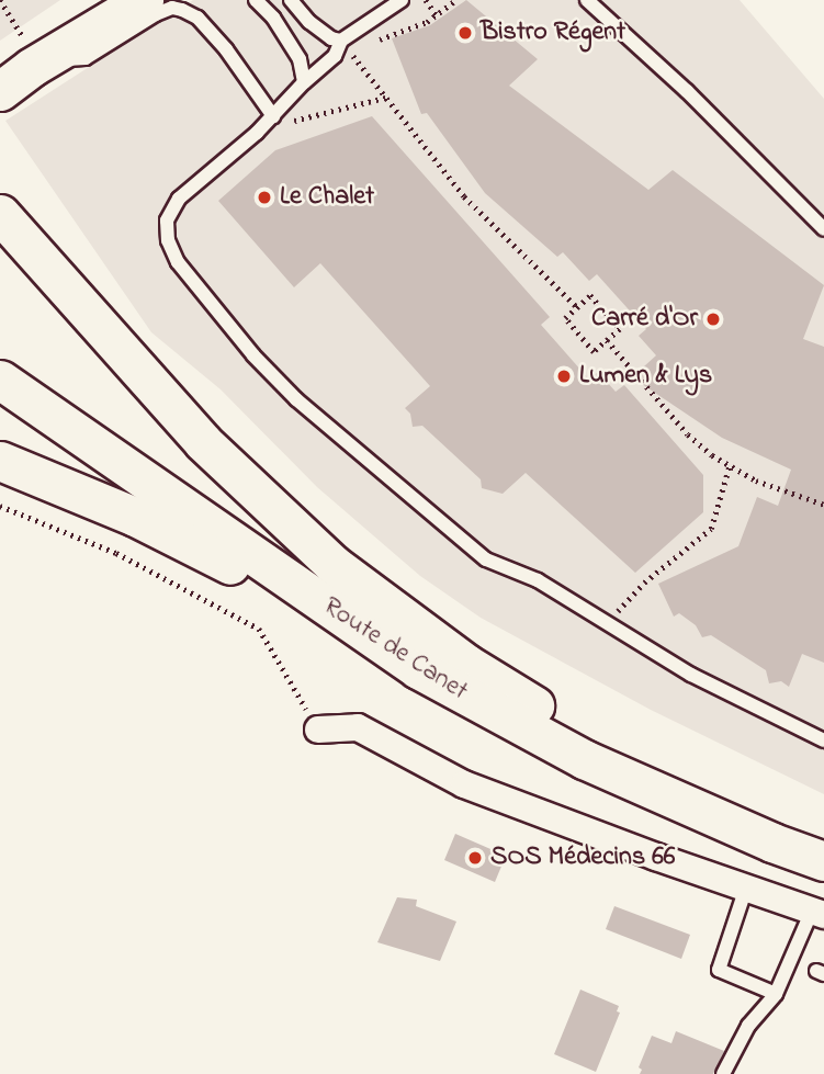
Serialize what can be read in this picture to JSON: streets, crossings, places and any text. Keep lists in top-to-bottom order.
{
  "streets": {
    "main road": ["Route de Canet"]
  },
  "places": [
    "Bistro Régent",
    "Le Chalet",
    "Carré d'Or",
    "Lumen & Lys",
    "SOS Médecins 66"
  ]
}
